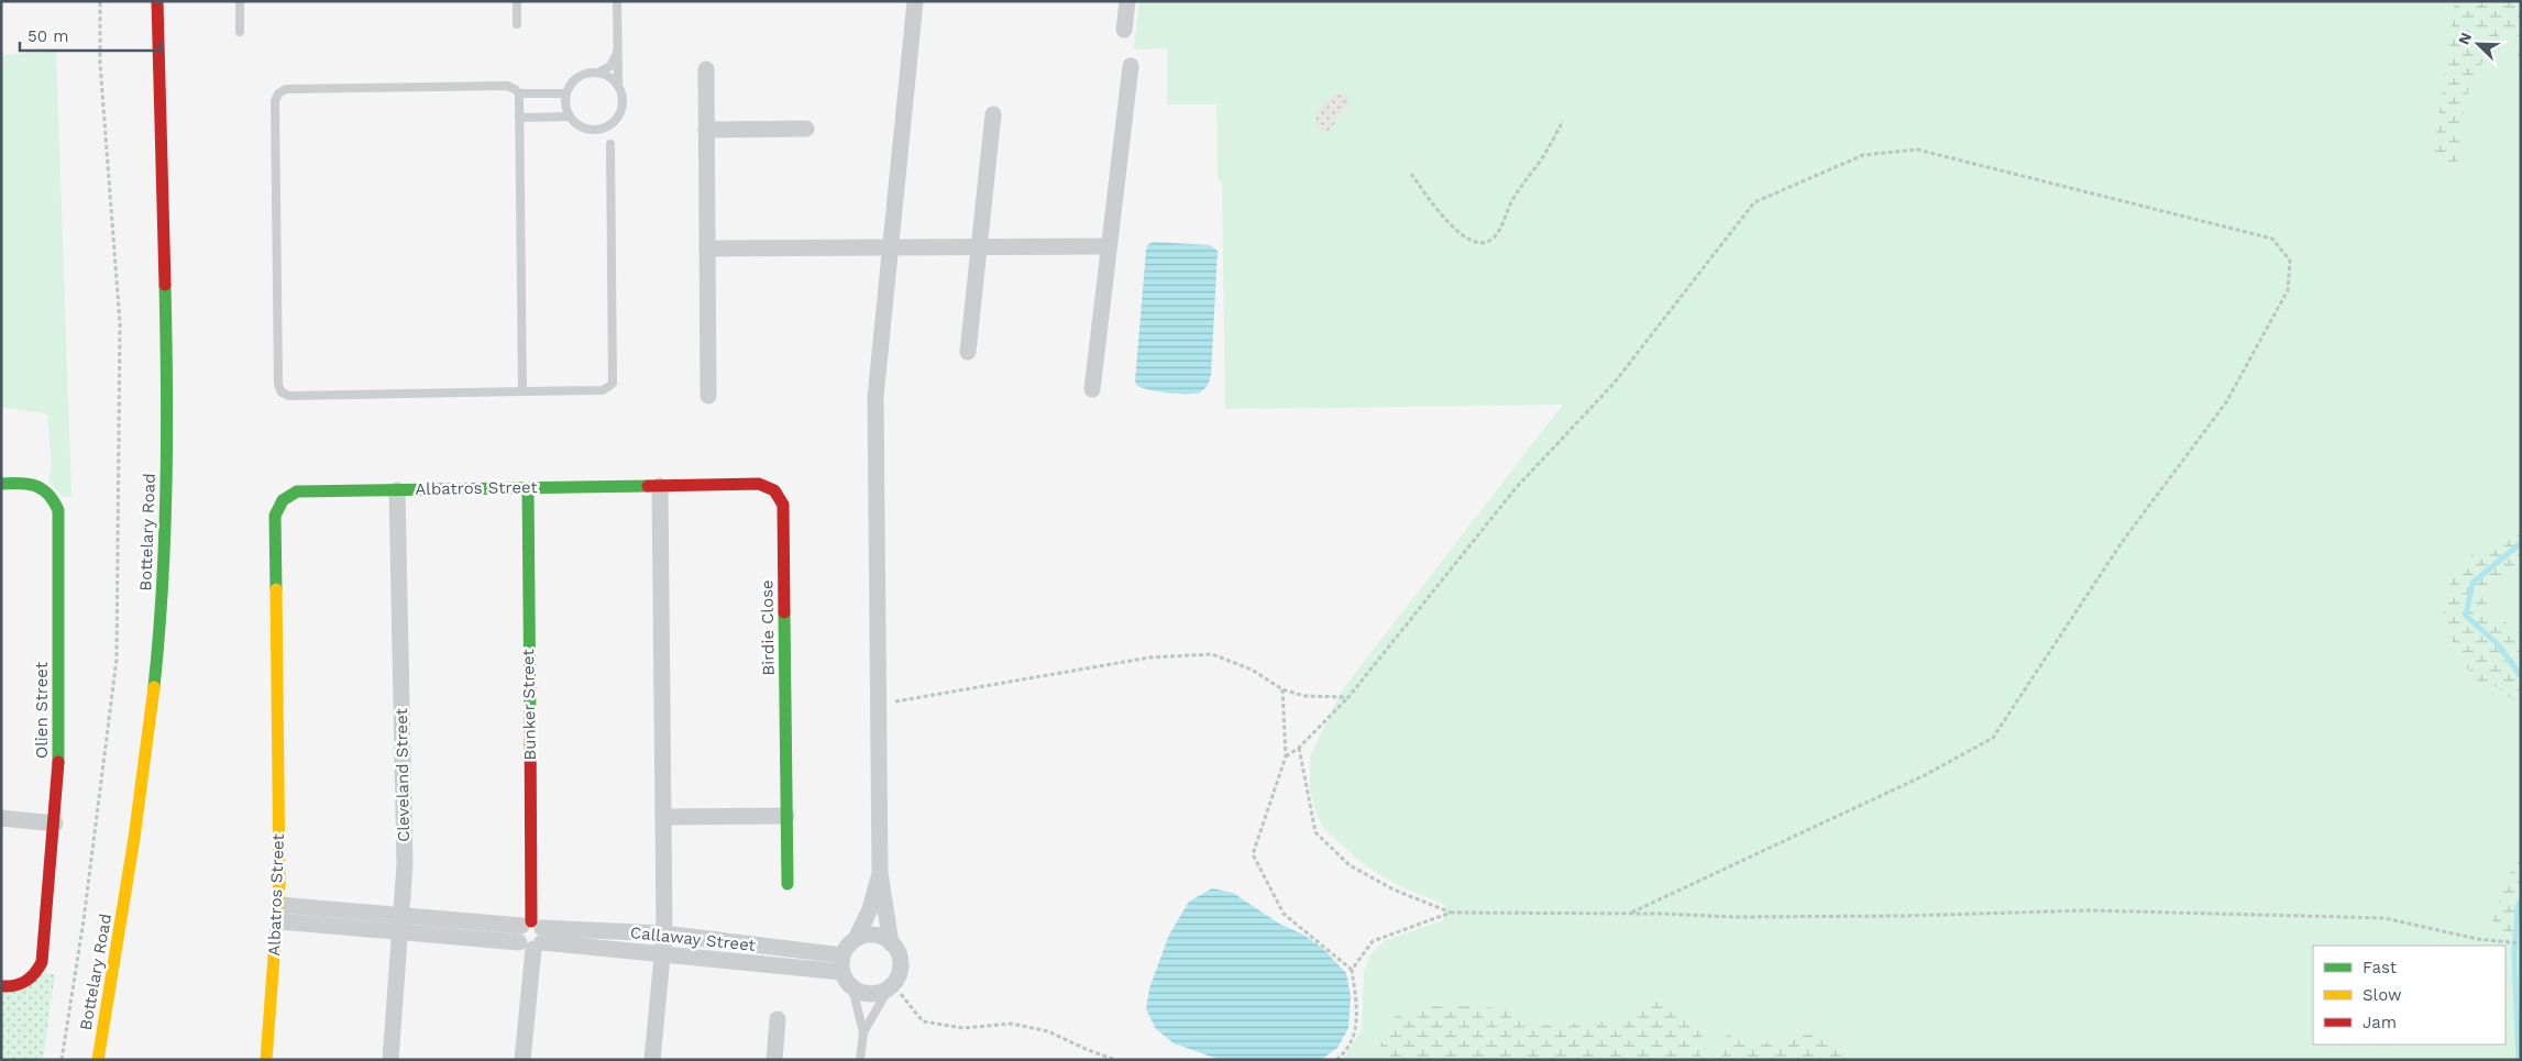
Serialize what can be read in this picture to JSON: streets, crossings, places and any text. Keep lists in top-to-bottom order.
{
  "streets": {
    "street": [
      "Albatros Street",
      "Bottelary Road",
      "Birdie Close",
      "Bunker Street",
      "Olien Street",
      "Cleveland Street",
      "Callaway Street"
    ]
  },
  "crossings": [
    ["Albatros Street", "Birdie Close"],
    ["Albatros Street", "Bunker Street"],
    ["Albatros Street", "Cleveland Street"],
    ["Albatros Street", "Callaway Street"],
    ["Bunker Street", "Callaway Street"],
    ["Cleveland Street", "Callaway Street"]
  ],
  "legend": ["Fast", "Slow", "Jam"],
  "scale_bar": "50 m",
  "north": "top left"
}
